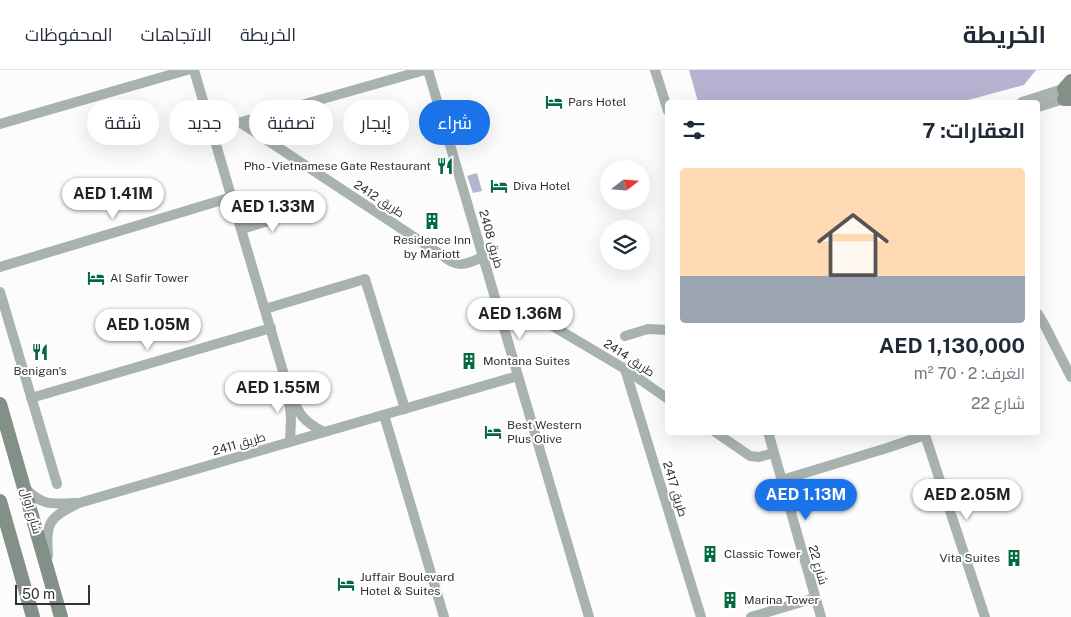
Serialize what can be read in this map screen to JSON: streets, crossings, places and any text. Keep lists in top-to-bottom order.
{
  "streets": {
    "main road": ["شارع اوال"],
    "street": [
      "طريق 2412",
      "طريق 2408",
      "طريق 2414",
      "طريق 2411",
      "طريق 2417",
      "شارع 22"
    ]
  },
  "crossings": [
    ["طريق 2412", "طريق 2408"],
    ["طريق 2408", "طريق 2411"],
    ["طريق 2414", "طريق 2417"],
    ["طريق 2411", "شارع اوال"]
  ],
  "places": {
    "hotel": [
      "Pars Hotel",
      "Diva Hotel",
      "Al Safir Tower",
      "Best Western Plus Olive",
      "Juffair Boulevard Hotel & Suites"
    ],
    "restaurant": ["Pho - Vietnamese Gate Restaurant", "Benigan's"],
    "building": [
      "Residence Inn by Mariott",
      "Montana Suites",
      "Classic Tower",
      "Vita Suites",
      "Marina Tower"
    ]
  },
  "scale_bar": "50 m",
  "north": "right",
  "page": {
    "header": "الخريطة",
    "nav": ["الخريطة", "الاتجاهات", "المحفوظات"],
    "chip": [
      "شراء",
      "إيجار",
      "تصفية",
      "جديد",
      "شقة"
    ],
    "heading": "العقارات: 7",
    "list": [
      {
        "name": "AED 1,130,000",
        "note": "الغرف: 2 · 70 m² · شارع 22"
      }
    ],
    "price": [
      "AED 1.41M",
      "AED 1.33M",
      "AED 1.36M",
      "AED 1.05M",
      "AED 1.55M",
      "AED 1.13M",
      "AED 2.05M"
    ],
    "scale": "50 m"
  }
}
